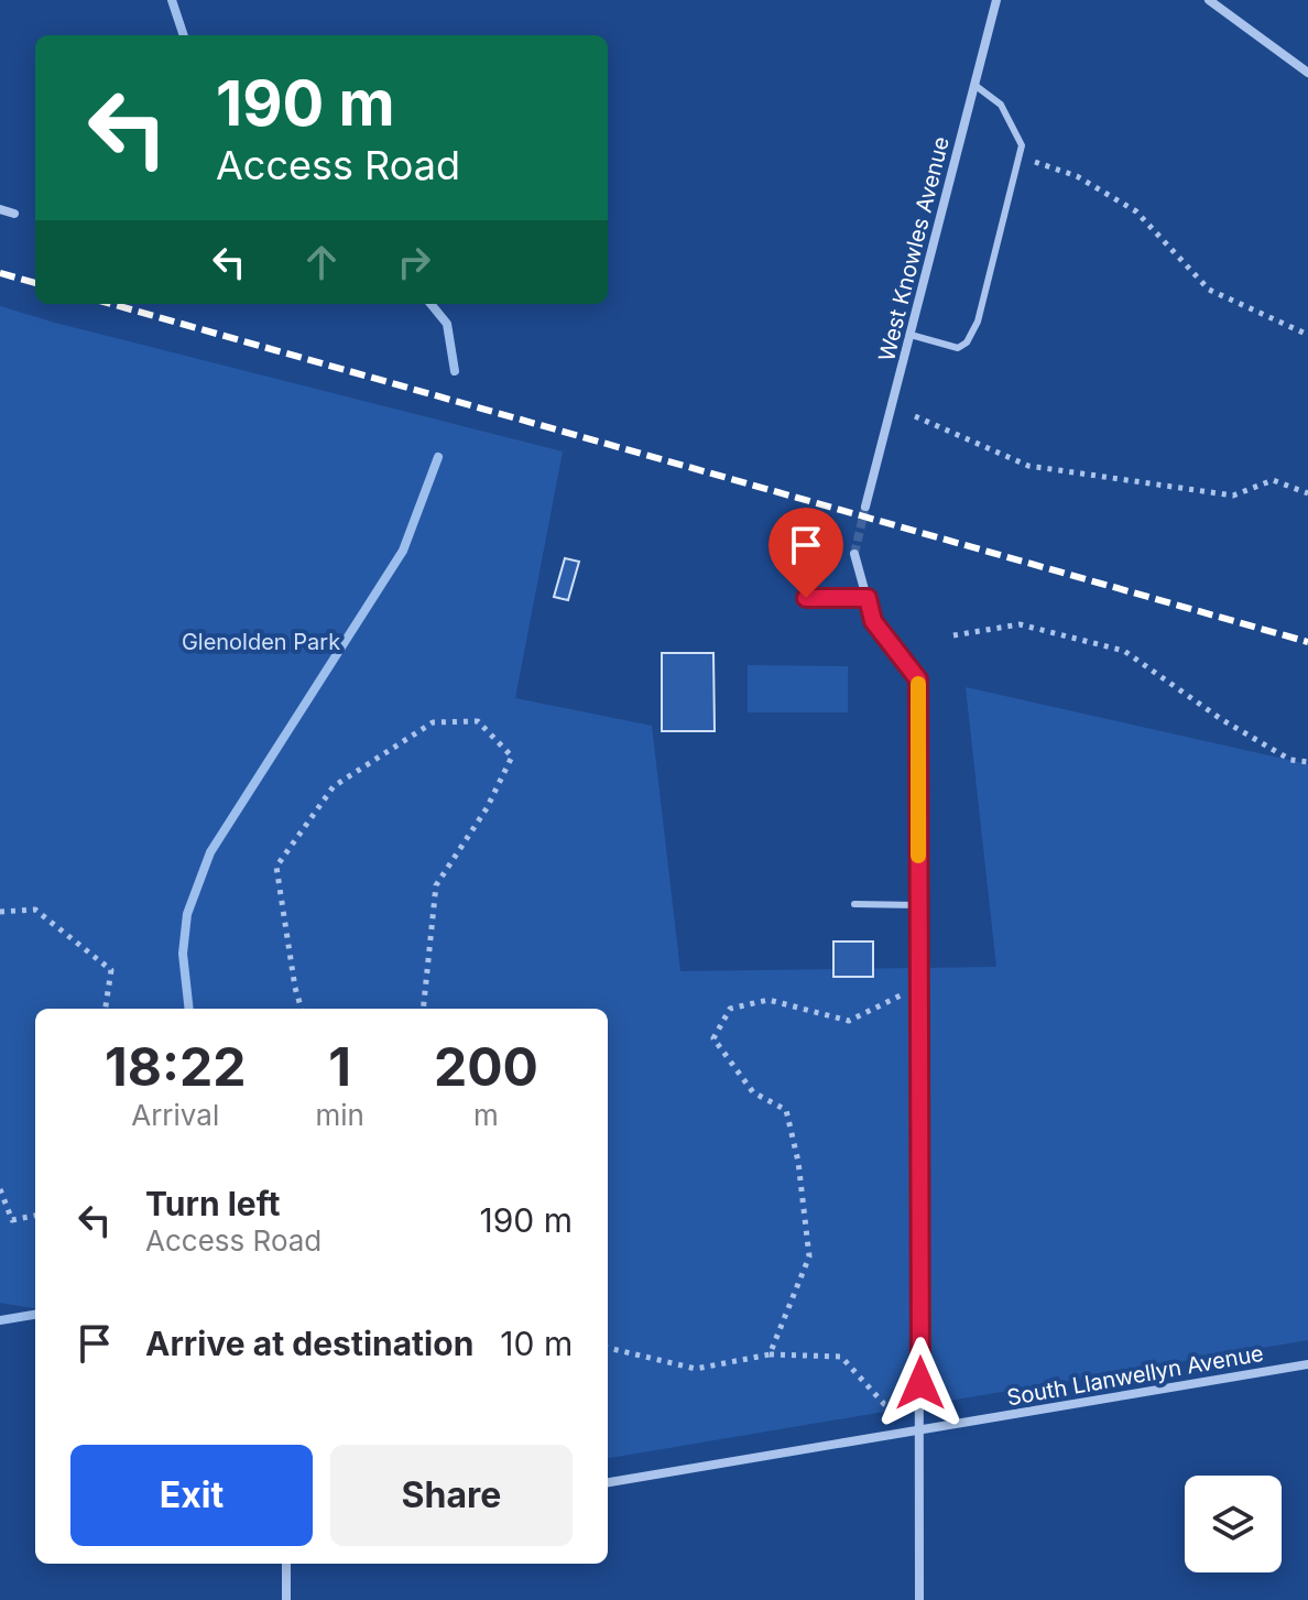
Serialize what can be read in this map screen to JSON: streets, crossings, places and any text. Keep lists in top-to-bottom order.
{
  "streets": {
    "street": ["West Knowles Avenue", "South Llanwellyn Avenue"]
  },
  "parks": ["Glenolden Park"],
  "page": {
    "turn": ["190 m", "Access Road"],
    "eta": [
      "18:22",
      "Arrival",
      "1",
      "min",
      "200",
      "m"
    ],
    "list": [
      {
        "name": "Turn left",
        "note": "Access Road",
        "value": "190 m"
      },
      {
        "name": "Arrive at destination",
        "value": "10 m"
      }
    ],
    "buttons": ["Exit", "Share"]
  }
}
